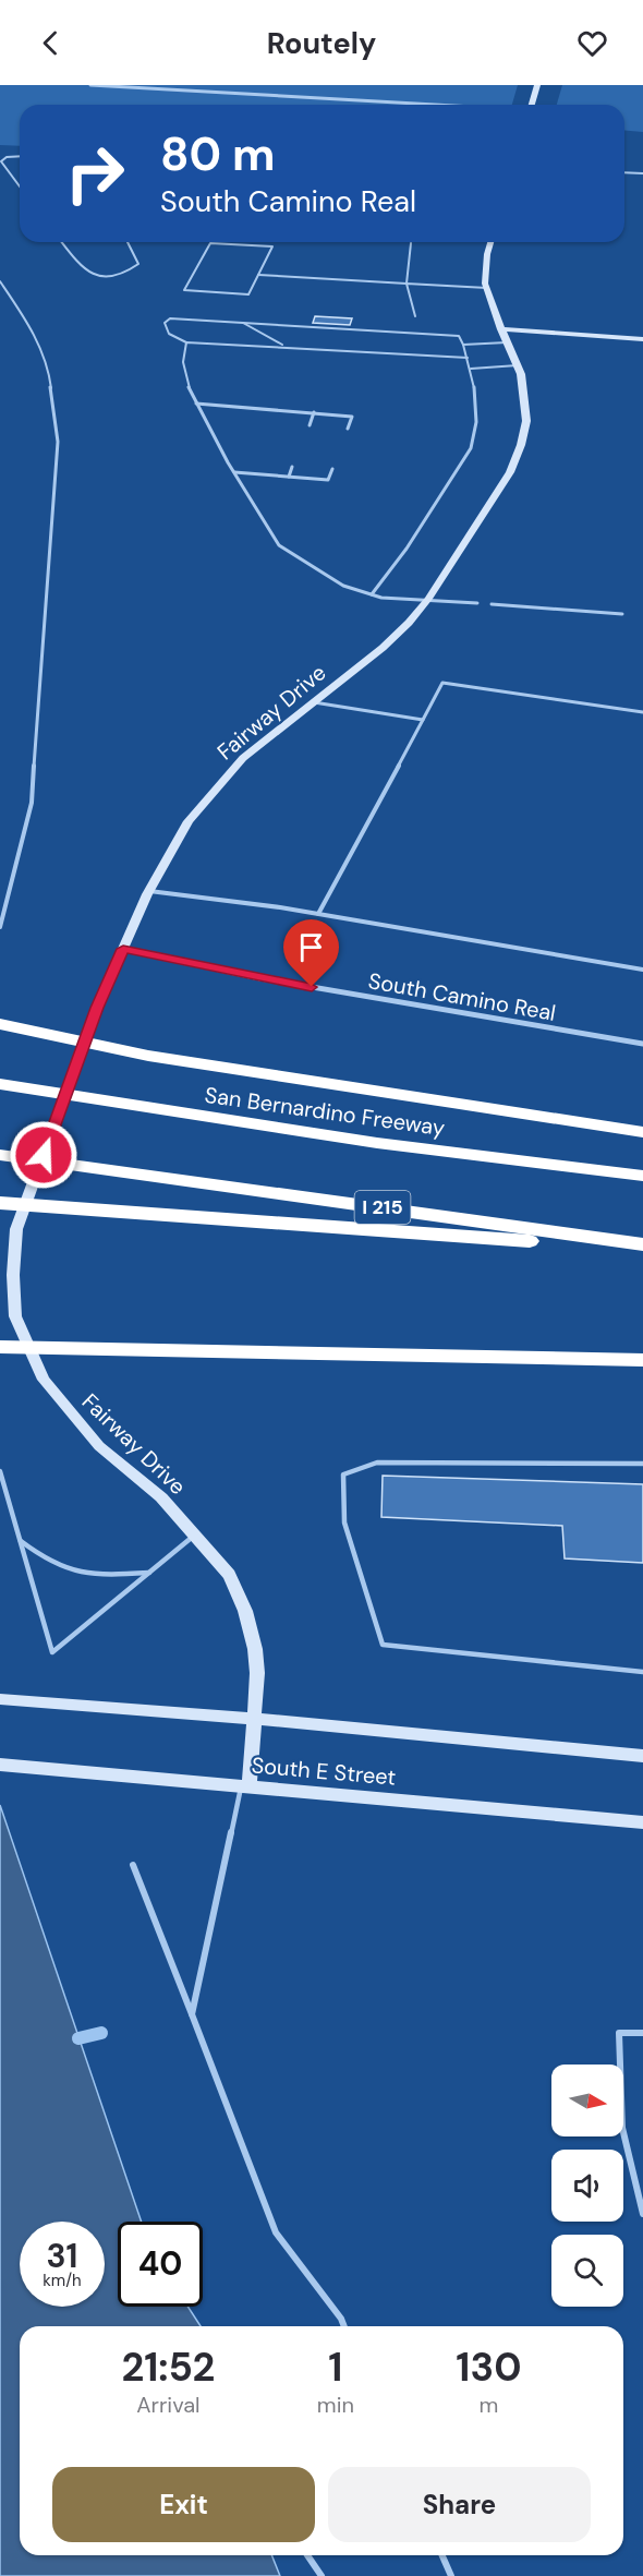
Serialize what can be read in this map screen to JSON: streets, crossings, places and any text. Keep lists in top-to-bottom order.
{
  "streets": {
    "highway": ["San Bernardino Freeway", "I 215"],
    "street": ["Fairway Drive", "South Camino Real", "South E Street"]
  },
  "crossings": [
    ["Fairway Drive", "South Camino Real"],
    ["Fairway Drive", "South E Street"]
  ],
  "north": "right",
  "page": {
    "header": "Routely",
    "turn": ["80 m", "South Camino Real"],
    "speed": "31 km/h",
    "limit": "40",
    "eta": [
      "21:52",
      "Arrival",
      "1",
      "min",
      "130",
      "m"
    ],
    "buttons": ["Exit", "Share"]
  }
}
